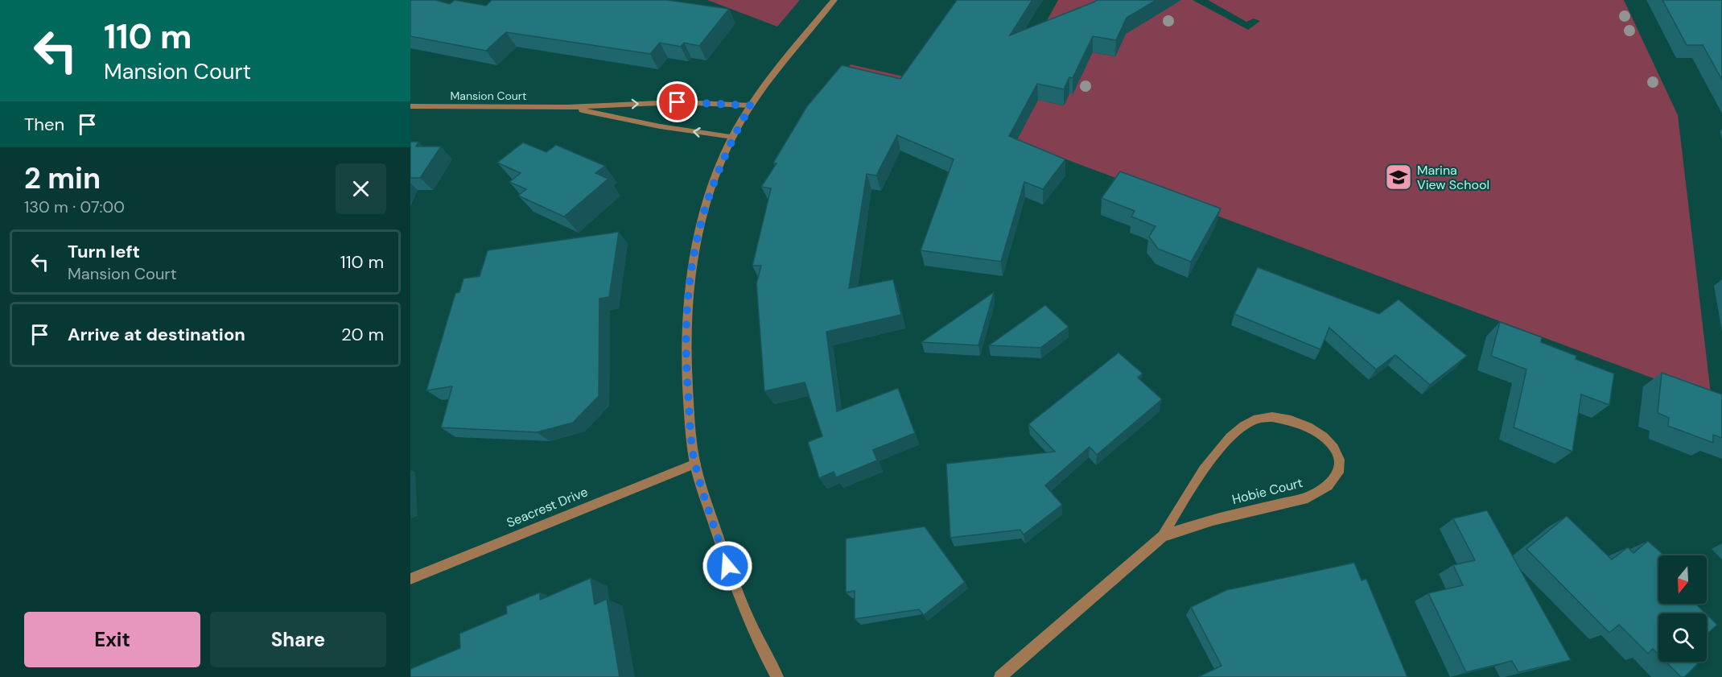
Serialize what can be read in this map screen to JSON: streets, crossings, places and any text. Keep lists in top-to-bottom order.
{
  "streets": {
    "street": ["Mansion Court", "Hobie Court", "Seacrest Drive"]
  },
  "places": {
    "school or university": ["Marina View School"]
  },
  "north": "bottom",
  "page": {
    "turn": ["110 m", "Mansion Court"],
    "then": "Then",
    "heading": ["2 min", "130 m · 07:00"],
    "list": [
      {
        "name": "Turn left",
        "note": "Mansion Court",
        "value": "110 m"
      },
      {
        "name": "Arrive at destination",
        "value": "20 m"
      }
    ],
    "buttons": ["Exit", "Share"]
  }
}
